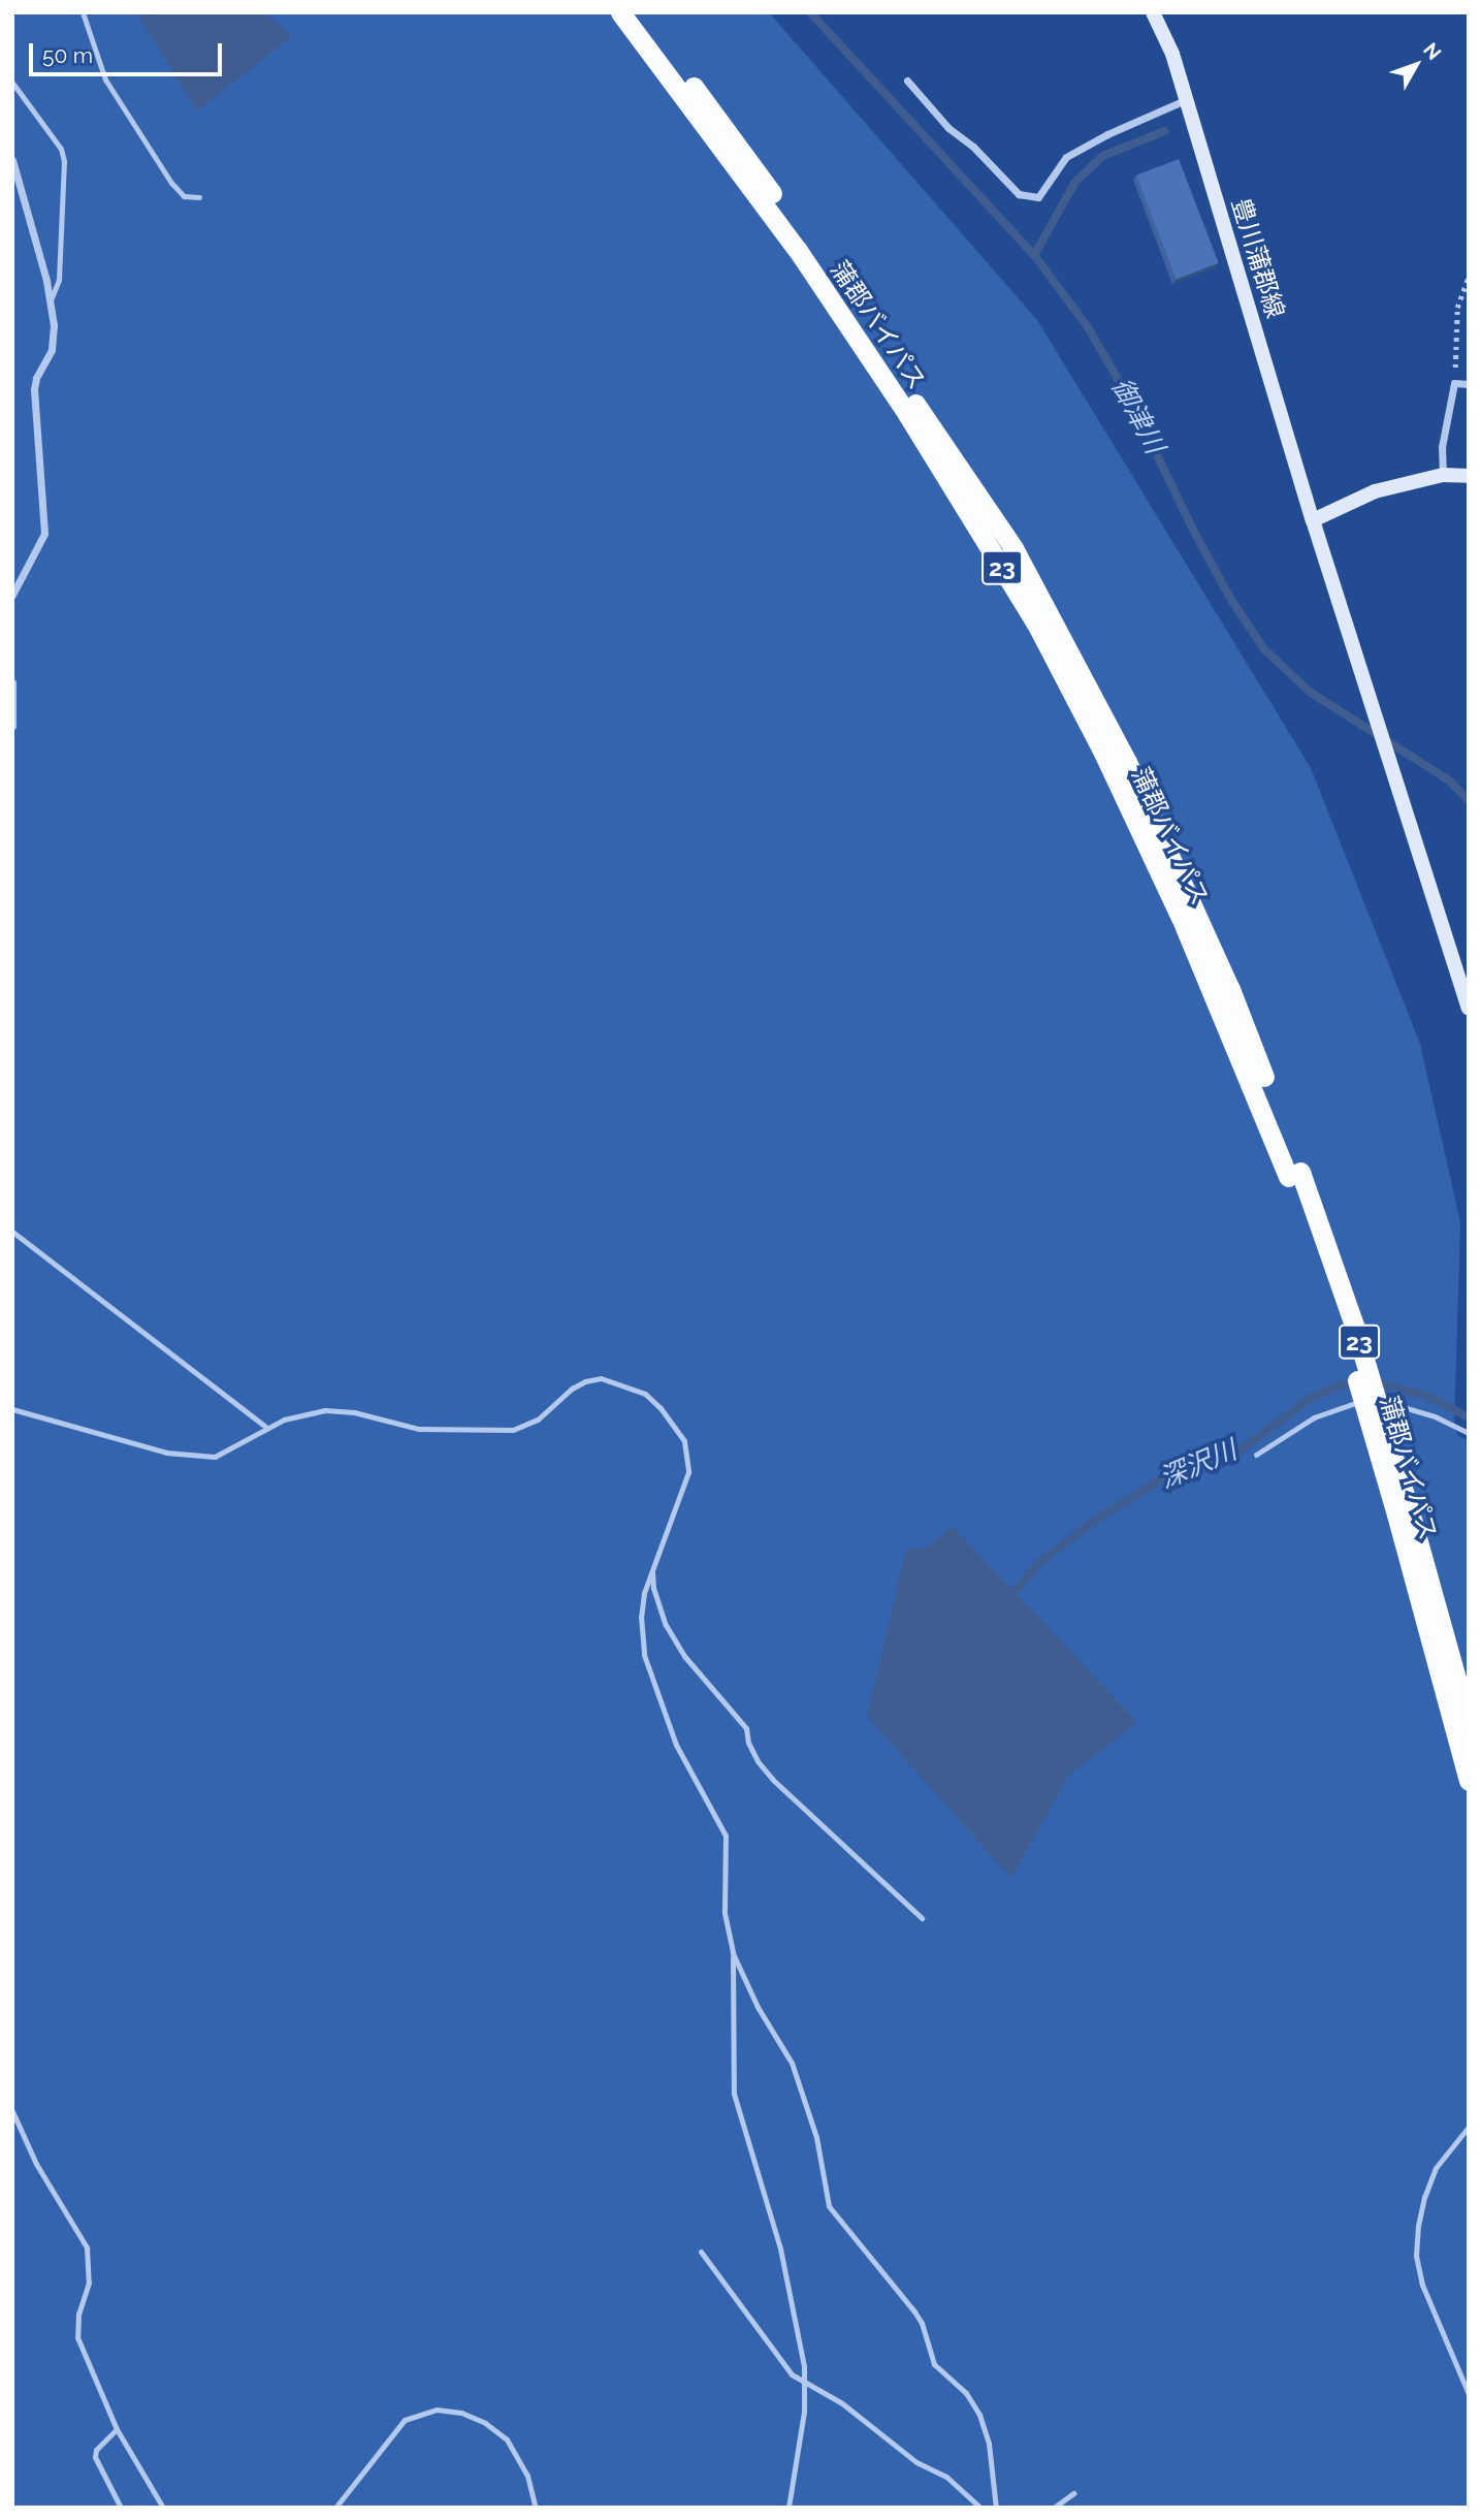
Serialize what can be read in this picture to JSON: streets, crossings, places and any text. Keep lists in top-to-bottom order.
{
  "streets": {
    "highway": ["蒲郡バイパス", "23"],
    "main road": ["豊川蒲郡線"]
  },
  "water": ["御津川", "深沢川"],
  "scale_bar": "50 m",
  "north": "top right"
}
